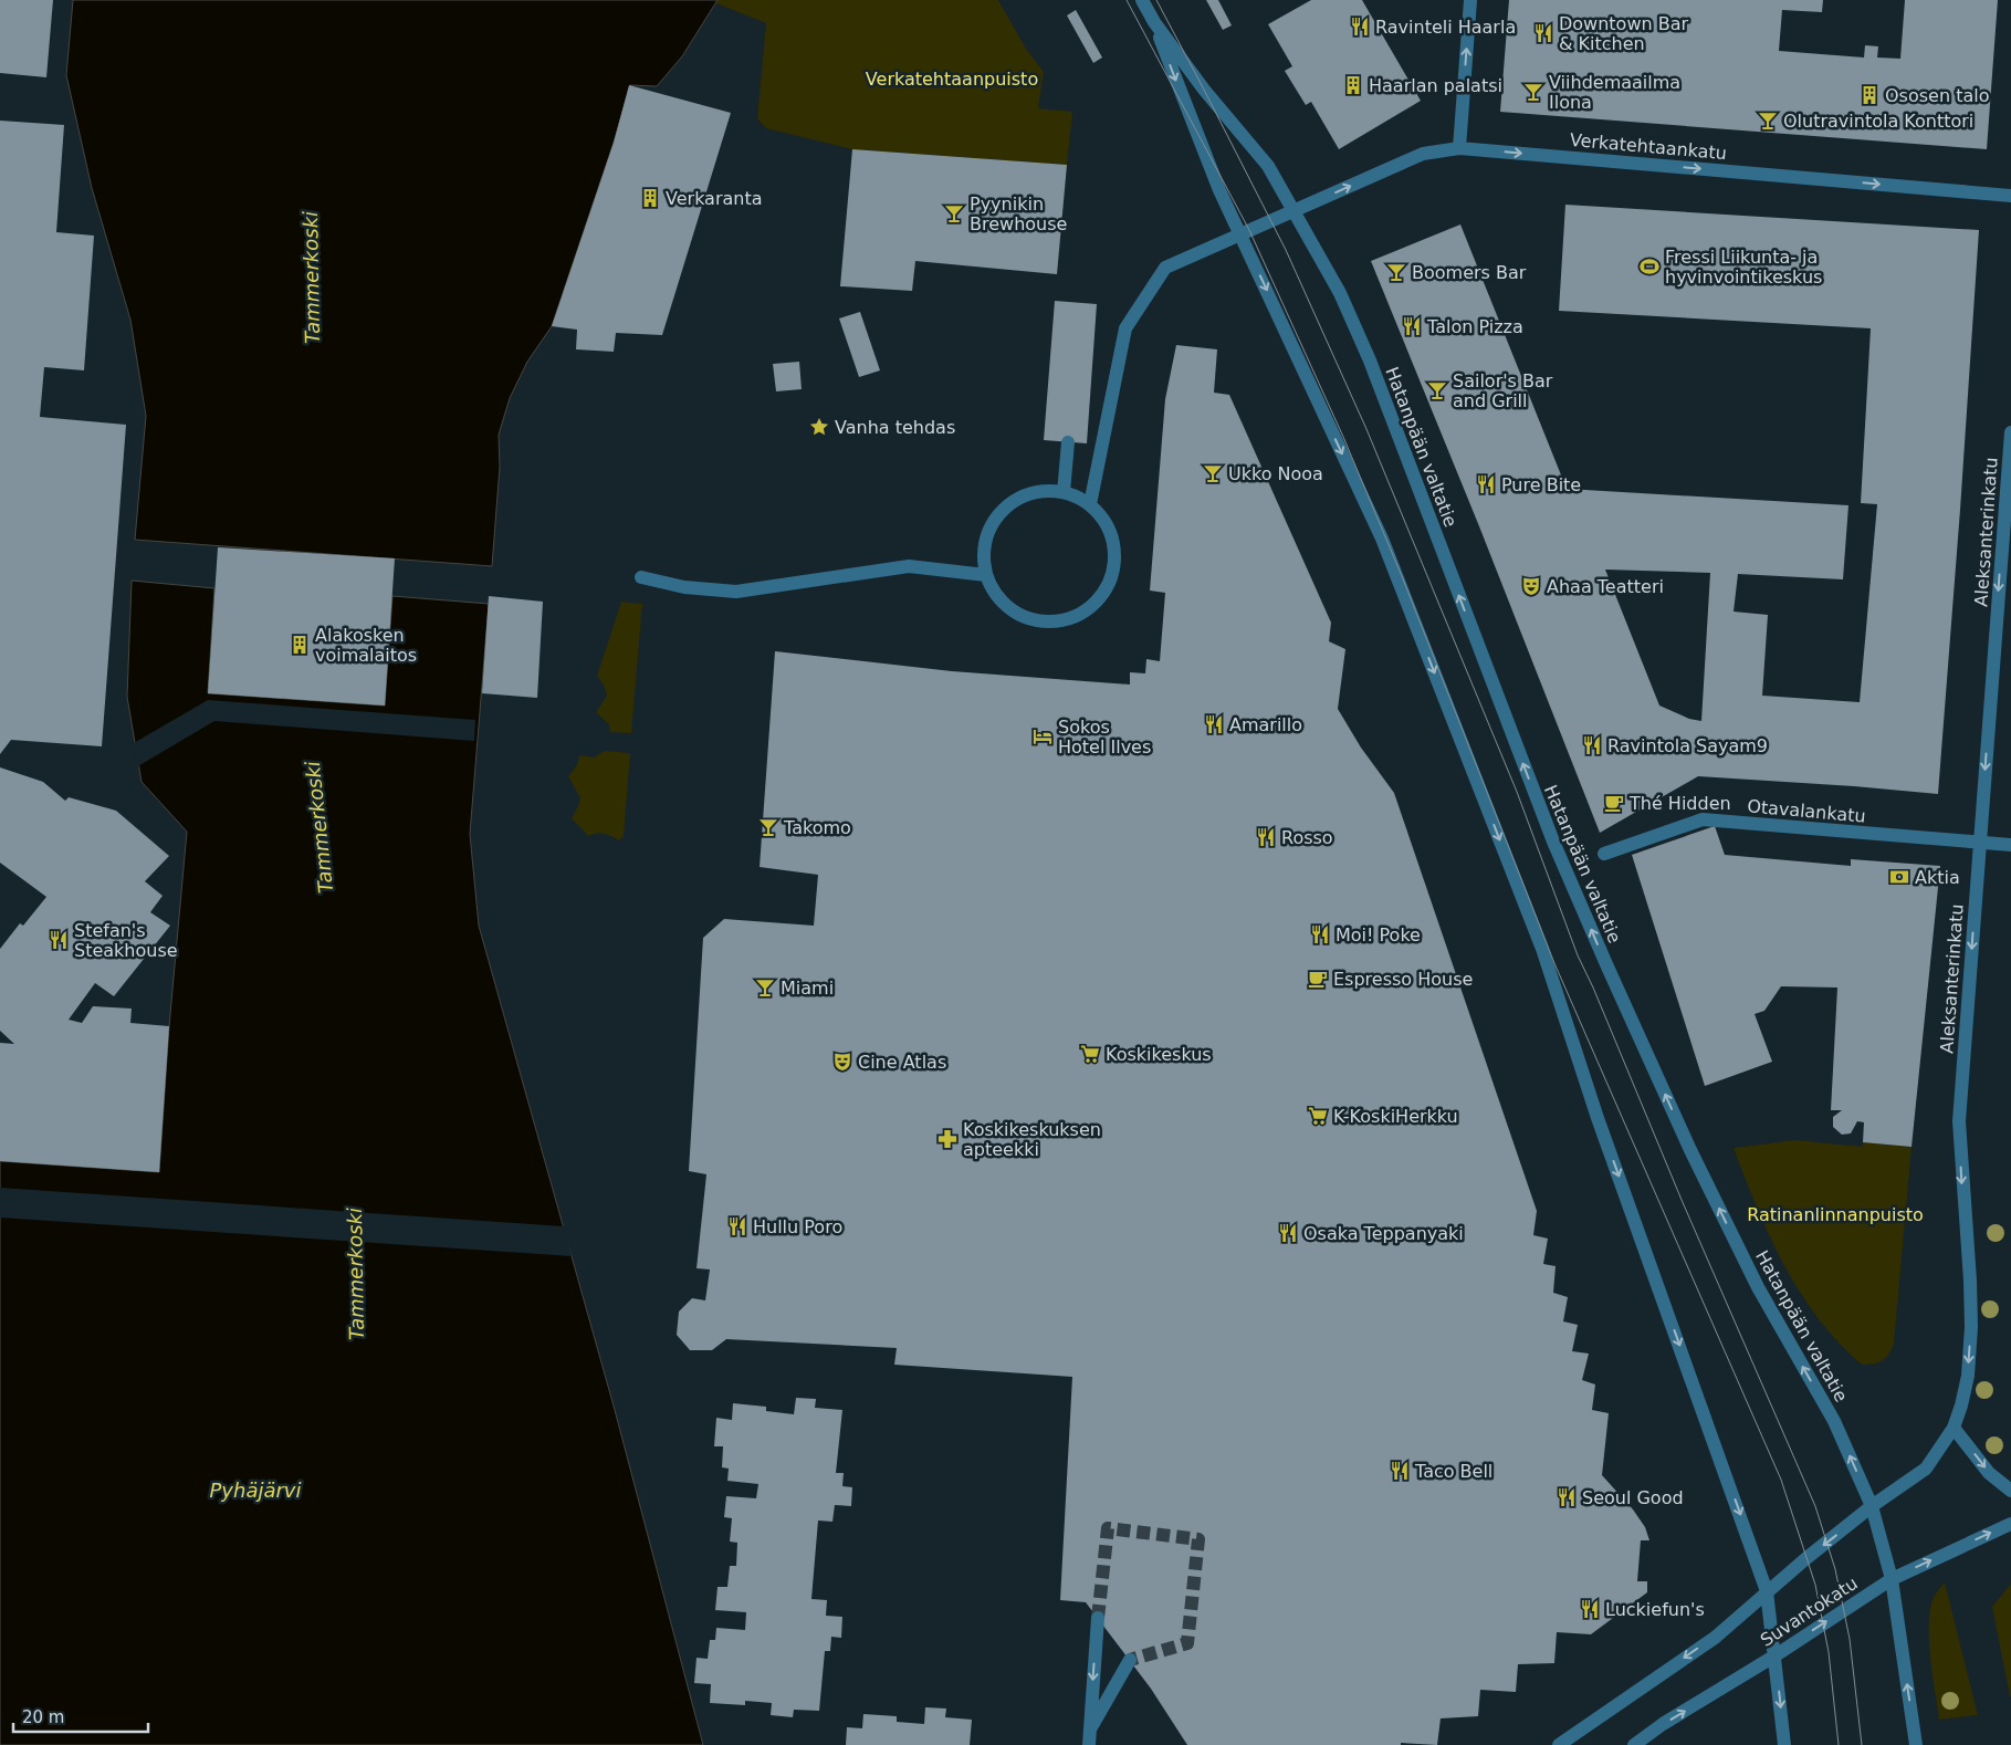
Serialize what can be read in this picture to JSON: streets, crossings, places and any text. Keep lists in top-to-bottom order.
{
  "streets": {
    "street": [
      "Verkatehtaankatu",
      "Hatanpään valtatie",
      "Aleksanterinkatu",
      "Otavalankatu",
      "Suvantokatu"
    ]
  },
  "crossings": [
    ["Verkatehtaankatu", "Hatanpään valtatie"],
    ["Hatanpään valtatie", "Aleksanterinkatu"],
    ["Hatanpään valtatie", "Suvantokatu"],
    ["Aleksanterinkatu", "Otavalankatu"],
    ["Aleksanterinkatu", "Suvantokatu"]
  ],
  "one_way": ["Verkatehtaankatu", "Aleksanterinkatu"],
  "water": ["Tammerkoski", "Pyhäjärvi"],
  "parks": ["Verkatehtaanpuisto", "Ratinanlinnanpuisto"],
  "places": {
    "restaurant": [
      "Ravinteli Haarla",
      "Downtown Bar & Kitchen",
      "Talon Pizza",
      "Pure Bite",
      "Amarillo",
      "Ravintola Sayam9",
      "Rosso",
      "Moi! Poke",
      "Stefan's Steakhouse",
      "Hullu Poro",
      "Osaka Teppanyaki",
      "Taco Bell",
      "Seoul Good",
      "Luckiefun's"
    ],
    "building": [
      "Haarlan palatsi",
      "Ososen talo",
      "Verkaranta",
      "Alakosken voimalaitos"
    ],
    "bar": [
      "Viihdemaailma Ilona",
      "Olutravintola Konttori",
      "Pyynikin Brewhouse",
      "Boomers Bar",
      "Sailor's Bar and Grill",
      "Ukko Nooa",
      "Takomo",
      "Miami"
    ],
    "sports": ["Fressi Liikunta- ja hyvinvointikeskus"],
    "place": ["Vanha tehdas"],
    "theatre": ["Ahaa Teatteri", "Cine Atlas"],
    "hotel": ["Sokos Hotel Ilves"],
    "cafe": ["Thé Hidden", "Espresso House"],
    "bank": ["Aktia"],
    "supermarket": ["Koskikeskus", "K-KoskiHerkku"],
    "pharmacy": ["Koskikeskuksen apteekki"]
  },
  "scale_bar": "20 m"
}
